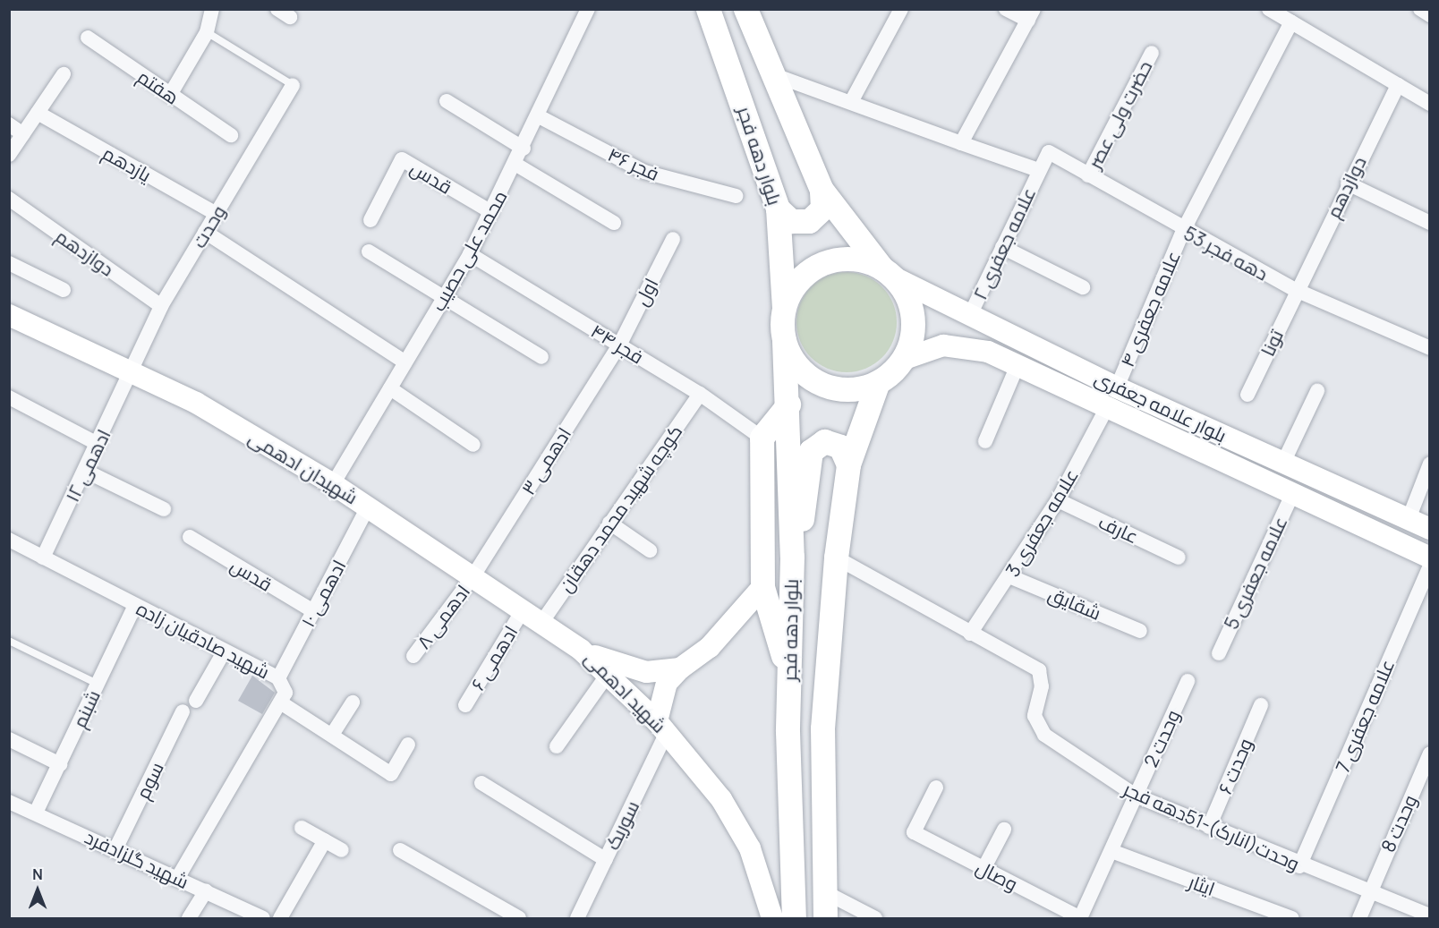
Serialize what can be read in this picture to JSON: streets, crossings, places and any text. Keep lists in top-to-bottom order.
{
  "streets": {
    "main road": ["بلوار دهه فجر"],
    "street": [
      "هفتم",
      "حضرت ولی عصر",
      "یازدهم",
      "فجر ۴۶",
      "قدس",
      "دوازدهم",
      "وحدت",
      "علامه جعفری ۲",
      "محمد علی حصیب",
      "دهه فجر 53",
      "اول",
      "علامه جعفری ۴",
      "تونا",
      "فجر ۴۴",
      "بلوار علامه جعفری",
      "ادهمی ۳",
      "ادهمی ۱۲",
      "شهیدان ادهمی",
      "کوچه شهید محمد دهقان",
      "علامه جعفری 3",
      "عارف",
      "علامه جعفری 5",
      "ادهمی ۱۰",
      "شقایق",
      "ادهمی ۸",
      "شهید صادقیان زاده",
      "ادهمی ۶",
      "شهید ادهمی",
      "شبنم",
      "علامه جعفری 7",
      "وحدت 2",
      "وحدت ۶",
      "سوم",
      "وحدت 8",
      "سوریک",
      "وحدت(انارک)-51دهه فجر",
      "شهید گلزادفرد",
      "وصال",
      "ایثار"
    ]
  },
  "crossings": [
    ["حضرت ولی عصر", "دهه فجر 53"],
    ["بلوار دهه فجر", "بلوار علامه جعفری"],
    ["بلوار دهه فجر", "وحدت(انارک)-51دهه فجر"],
    ["یازدهم", "وحدت"],
    ["فجر ۴۶", "محمد علی حصیب"],
    ["قدس", "محمد علی حصیب"],
    ["قدس", "ادهمی ۱۰"],
    ["دوازدهم", "وحدت"],
    ["دوازدهم", "دهه فجر 53"],
    ["دوازدهم", "تونا"],
    ["وحدت", "ادهمی ۱۲"],
    ["وحدت", "شهیدان ادهمی"],
    ["علامه جعفری ۲", "دهه فجر 53"],
    ["علامه جعفری ۲", "بلوار علامه جعفری"],
    ["محمد علی حصیب", "فجر ۴۴"],
    ["محمد علی حصیب", "شهیدان ادهمی"],
    ["دهه فجر 53", "علامه جعفری ۴"],
    ["دهه فجر 53", "تونا"],
    ["اول", "فجر ۴۴"],
    ["اول", "ادهمی ۳"],
    ["علامه جعفری ۴", "بلوار علامه جعفری"],
    ["فجر ۴۴", "ادهمی ۳"],
    ["فجر ۴۴", "کوچه شهید محمد دهقان"],
    ["بلوار علامه جعفری", "علامه جعفری 3"],
    ["بلوار علامه جعفری", "علامه جعفری 5"],
    ["ادهمی ۳", "شهیدان ادهمی"],
    ["ادهمی ۳", "ادهمی ۸"],
    ["ادهمی ۱۲", "شهیدان ادهمی"],
    ["ادهمی ۱۲", "شهید صادقیان زاده"],
    ["شهیدان ادهمی", "کوچه شهید محمد دهقان"],
    ["شهیدان ادهمی", "ادهمی ۱۰"],
    ["شهیدان ادهمی", "ادهمی ۸"],
    ["شهیدان ادهمی", "ادهمی ۶"],
    ["شهیدان ادهمی", "شهید ادهمی"],
    ["علامه جعفری 3", "عارف"],
    ["علامه جعفری 3", "شقایق"],
    ["علامه جعفری 3", "وحدت(انارک)-51دهه فجر"],
    ["ادهمی ۱۰", "شهید صادقیان زاده"],
    ["شهید صادقیان زاده", "شبنم"],
    ["شهید صادقیان زاده", "شهید گلزادفرد"],
    ["شهید ادهمی", "سوریک"],
    ["شبنم", "شهید گلزادفرد"],
    ["علامه جعفری 7", "وحدت(انارک)-51دهه فجر"],
    ["وحدت 2", "وحدت(انارک)-51دهه فجر"],
    ["وحدت 2", "وصال"],
    ["وحدت 2", "ایثار"],
    ["وحدت ۶", "وحدت(انارک)-51دهه فجر"],
    ["سوم", "شهید گلزادفرد"],
    ["وحدت 8", "وحدت(انارک)-51دهه فجر"]
  ],
  "north": "top"
}
